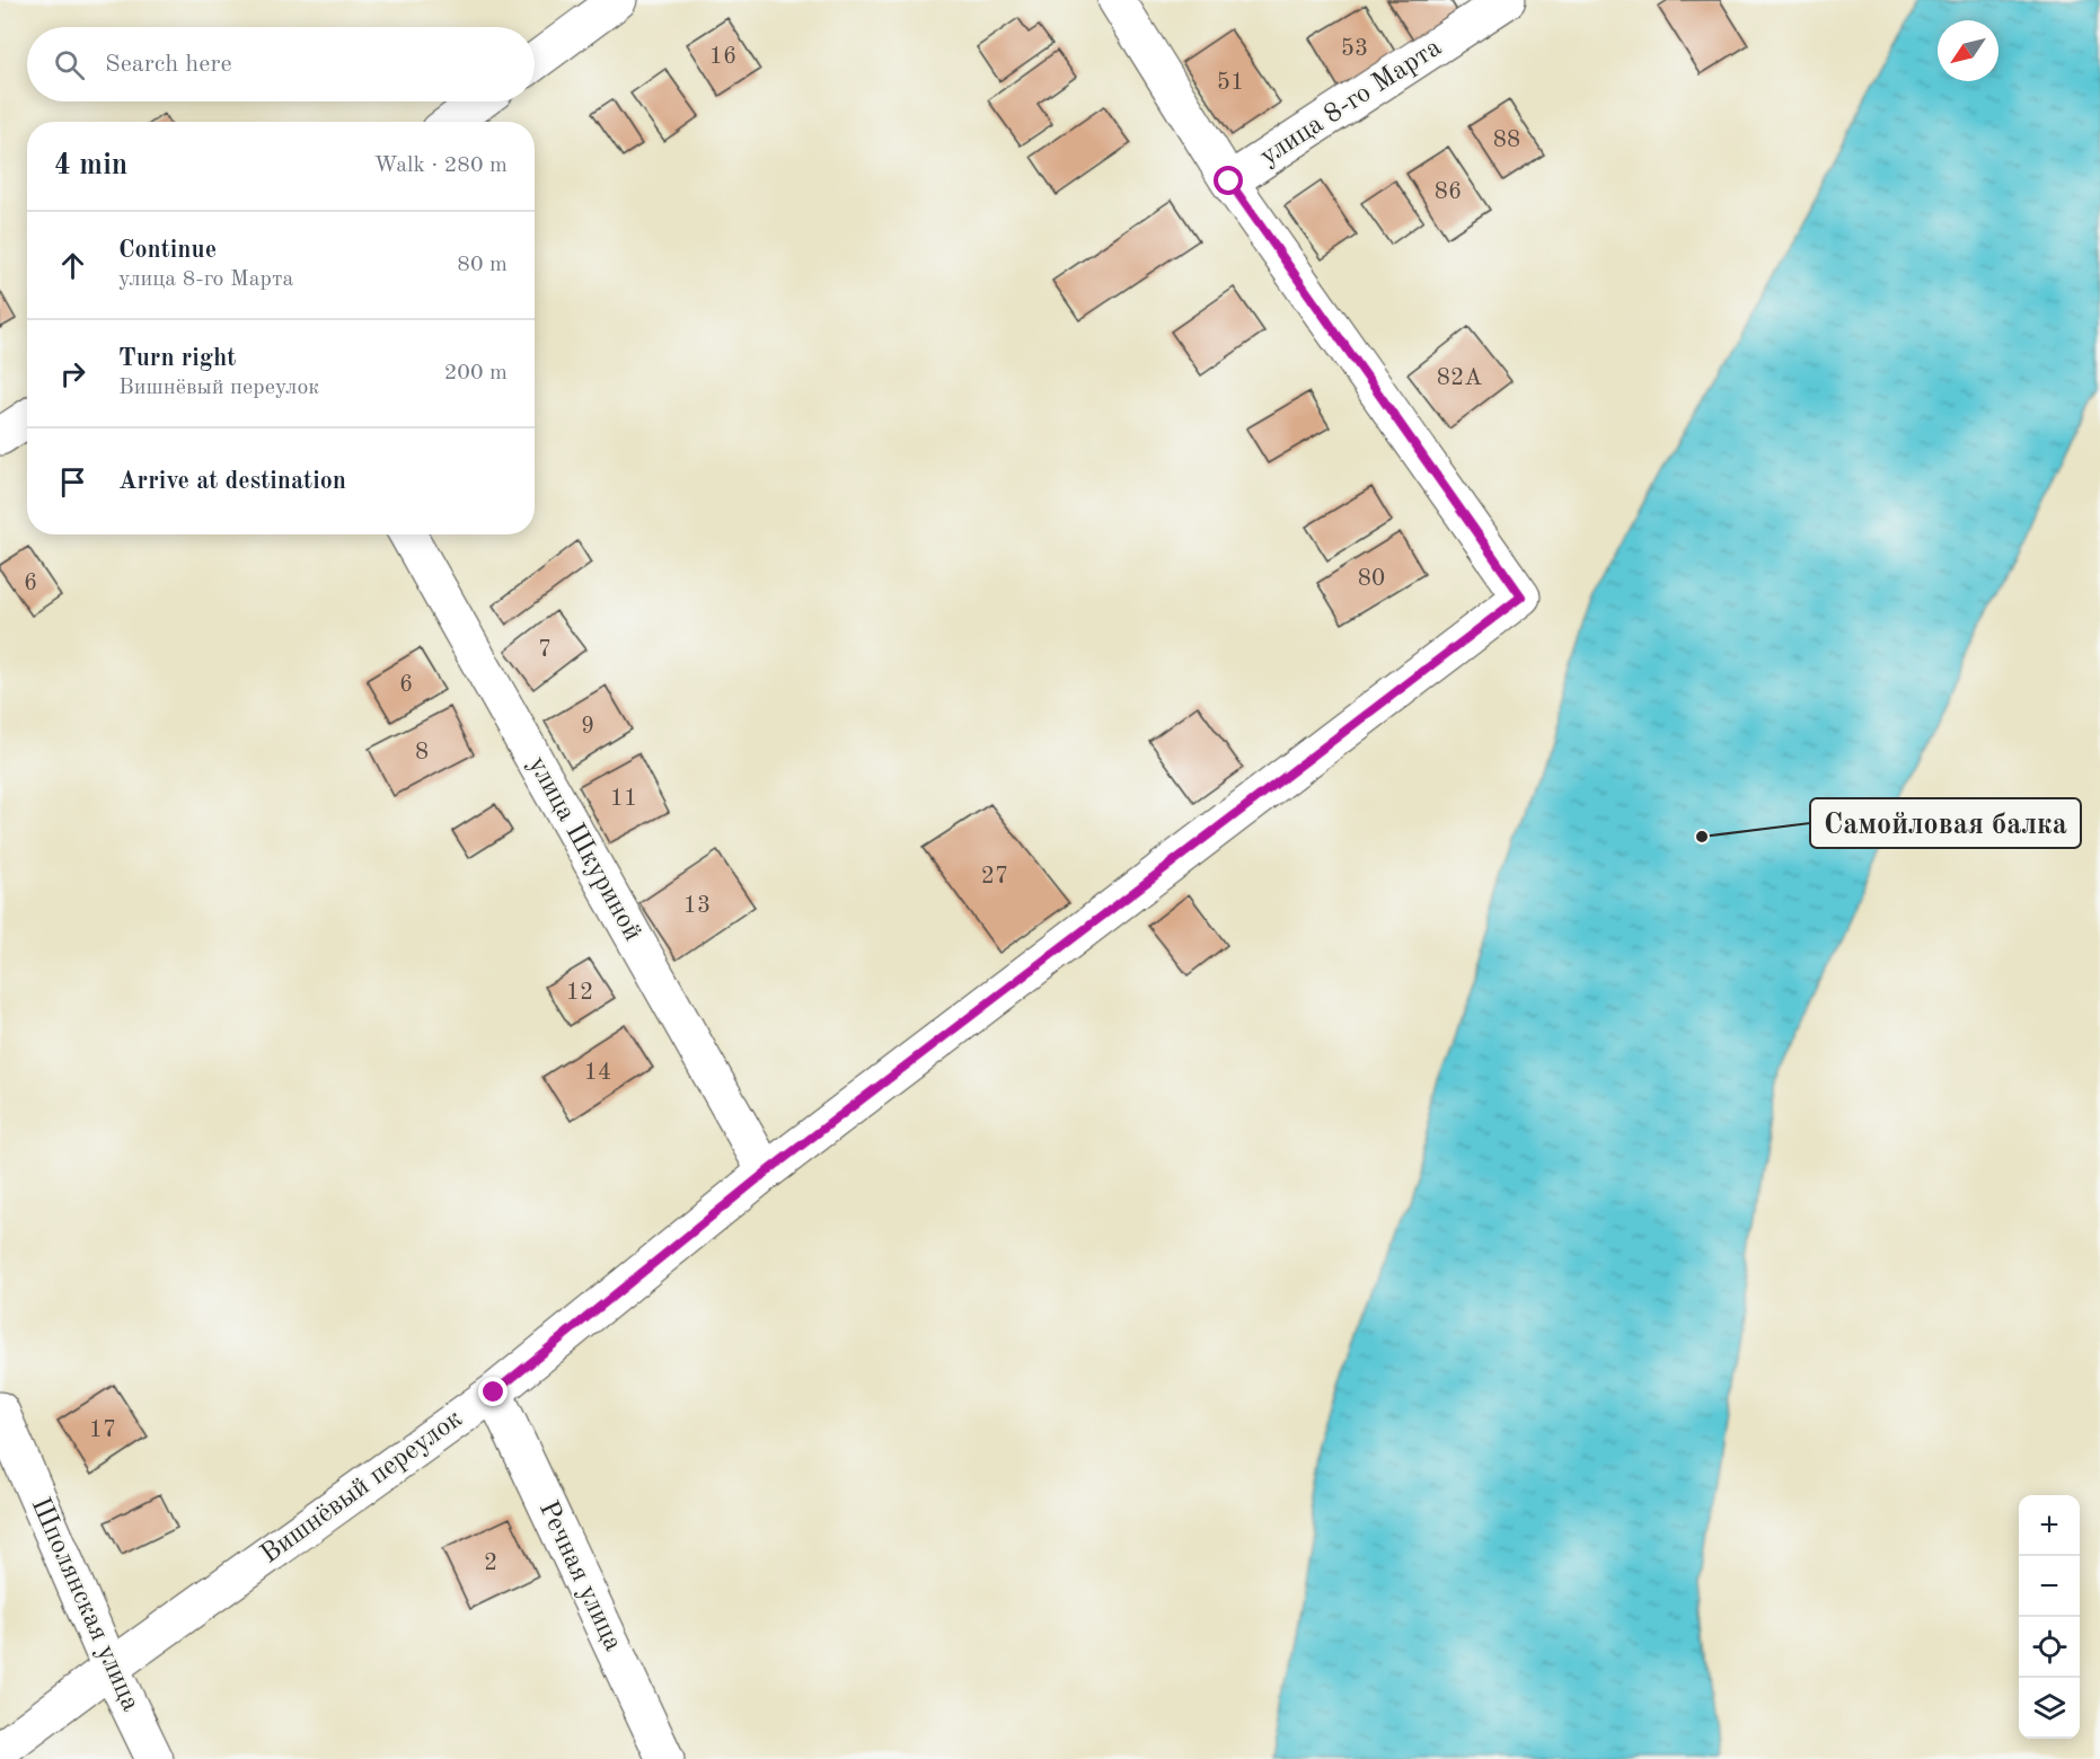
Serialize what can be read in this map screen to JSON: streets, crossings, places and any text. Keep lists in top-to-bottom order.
{
  "streets": {
    "street": [
      "улица 8-го Марта",
      "улица Шкуриной",
      "Вишнёвый переулок",
      "Речная улица",
      "Шполянская улица"
    ]
  },
  "crossings": [
    ["улица 8-го Марта", "Вишнёвый переулок"],
    ["улица Шкуриной", "Вишнёвый переулок"],
    ["Вишнёвый переулок", "Речная улица"],
    ["Вишнёвый переулок", "Шполянская улица"]
  ],
  "places": ["Самойловая балка"],
  "house_numbers": [
    "53",
    "16",
    "51",
    "88",
    "86",
    "82А",
    "80",
    "6",
    "7",
    "6",
    "9",
    "8",
    "11",
    "27",
    "13",
    "12",
    "14",
    "17",
    "2"
  ],
  "north": "bottom left",
  "page": {
    "search": "Search here",
    "heading": ["4 min", "Walk · 280 m"],
    "list": [
      ["Continue", "улица 8-го Марта", "80 m"],
      ["Turn right", "Вишнёвый переулок", "200 m"],
      "Arrive at destination"
    ],
    "map_buttons": ["+", "−"]
  }
}
